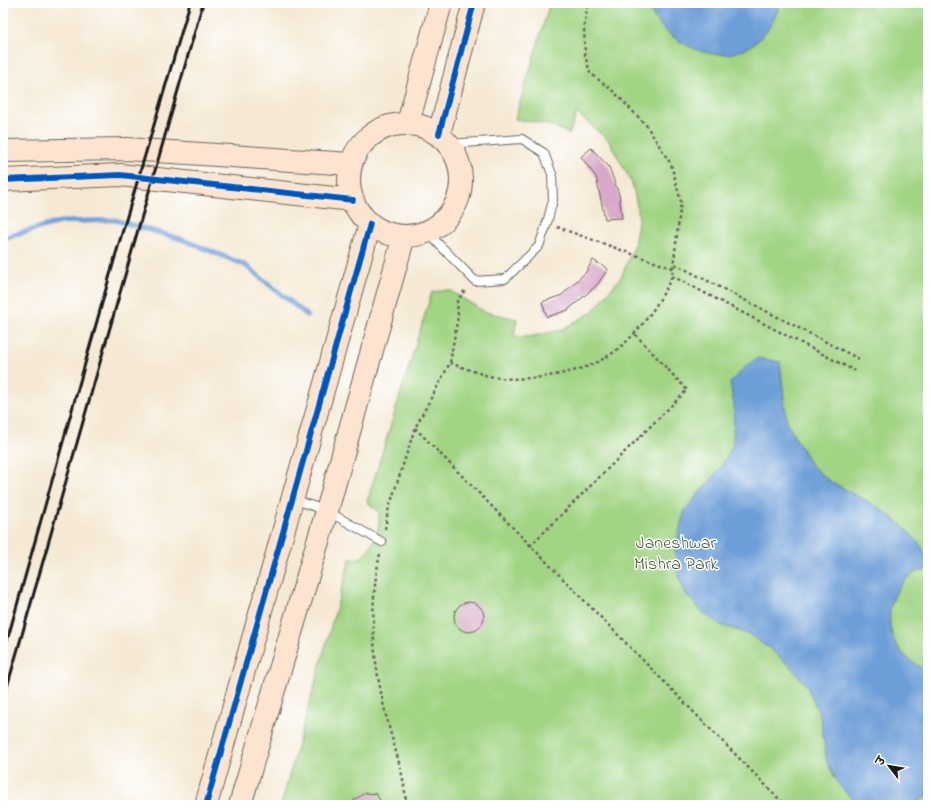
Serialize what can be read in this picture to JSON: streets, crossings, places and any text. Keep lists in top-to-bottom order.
{
  "parks": ["Janeshwar Mishra Park"],
  "north": "top left"
}
